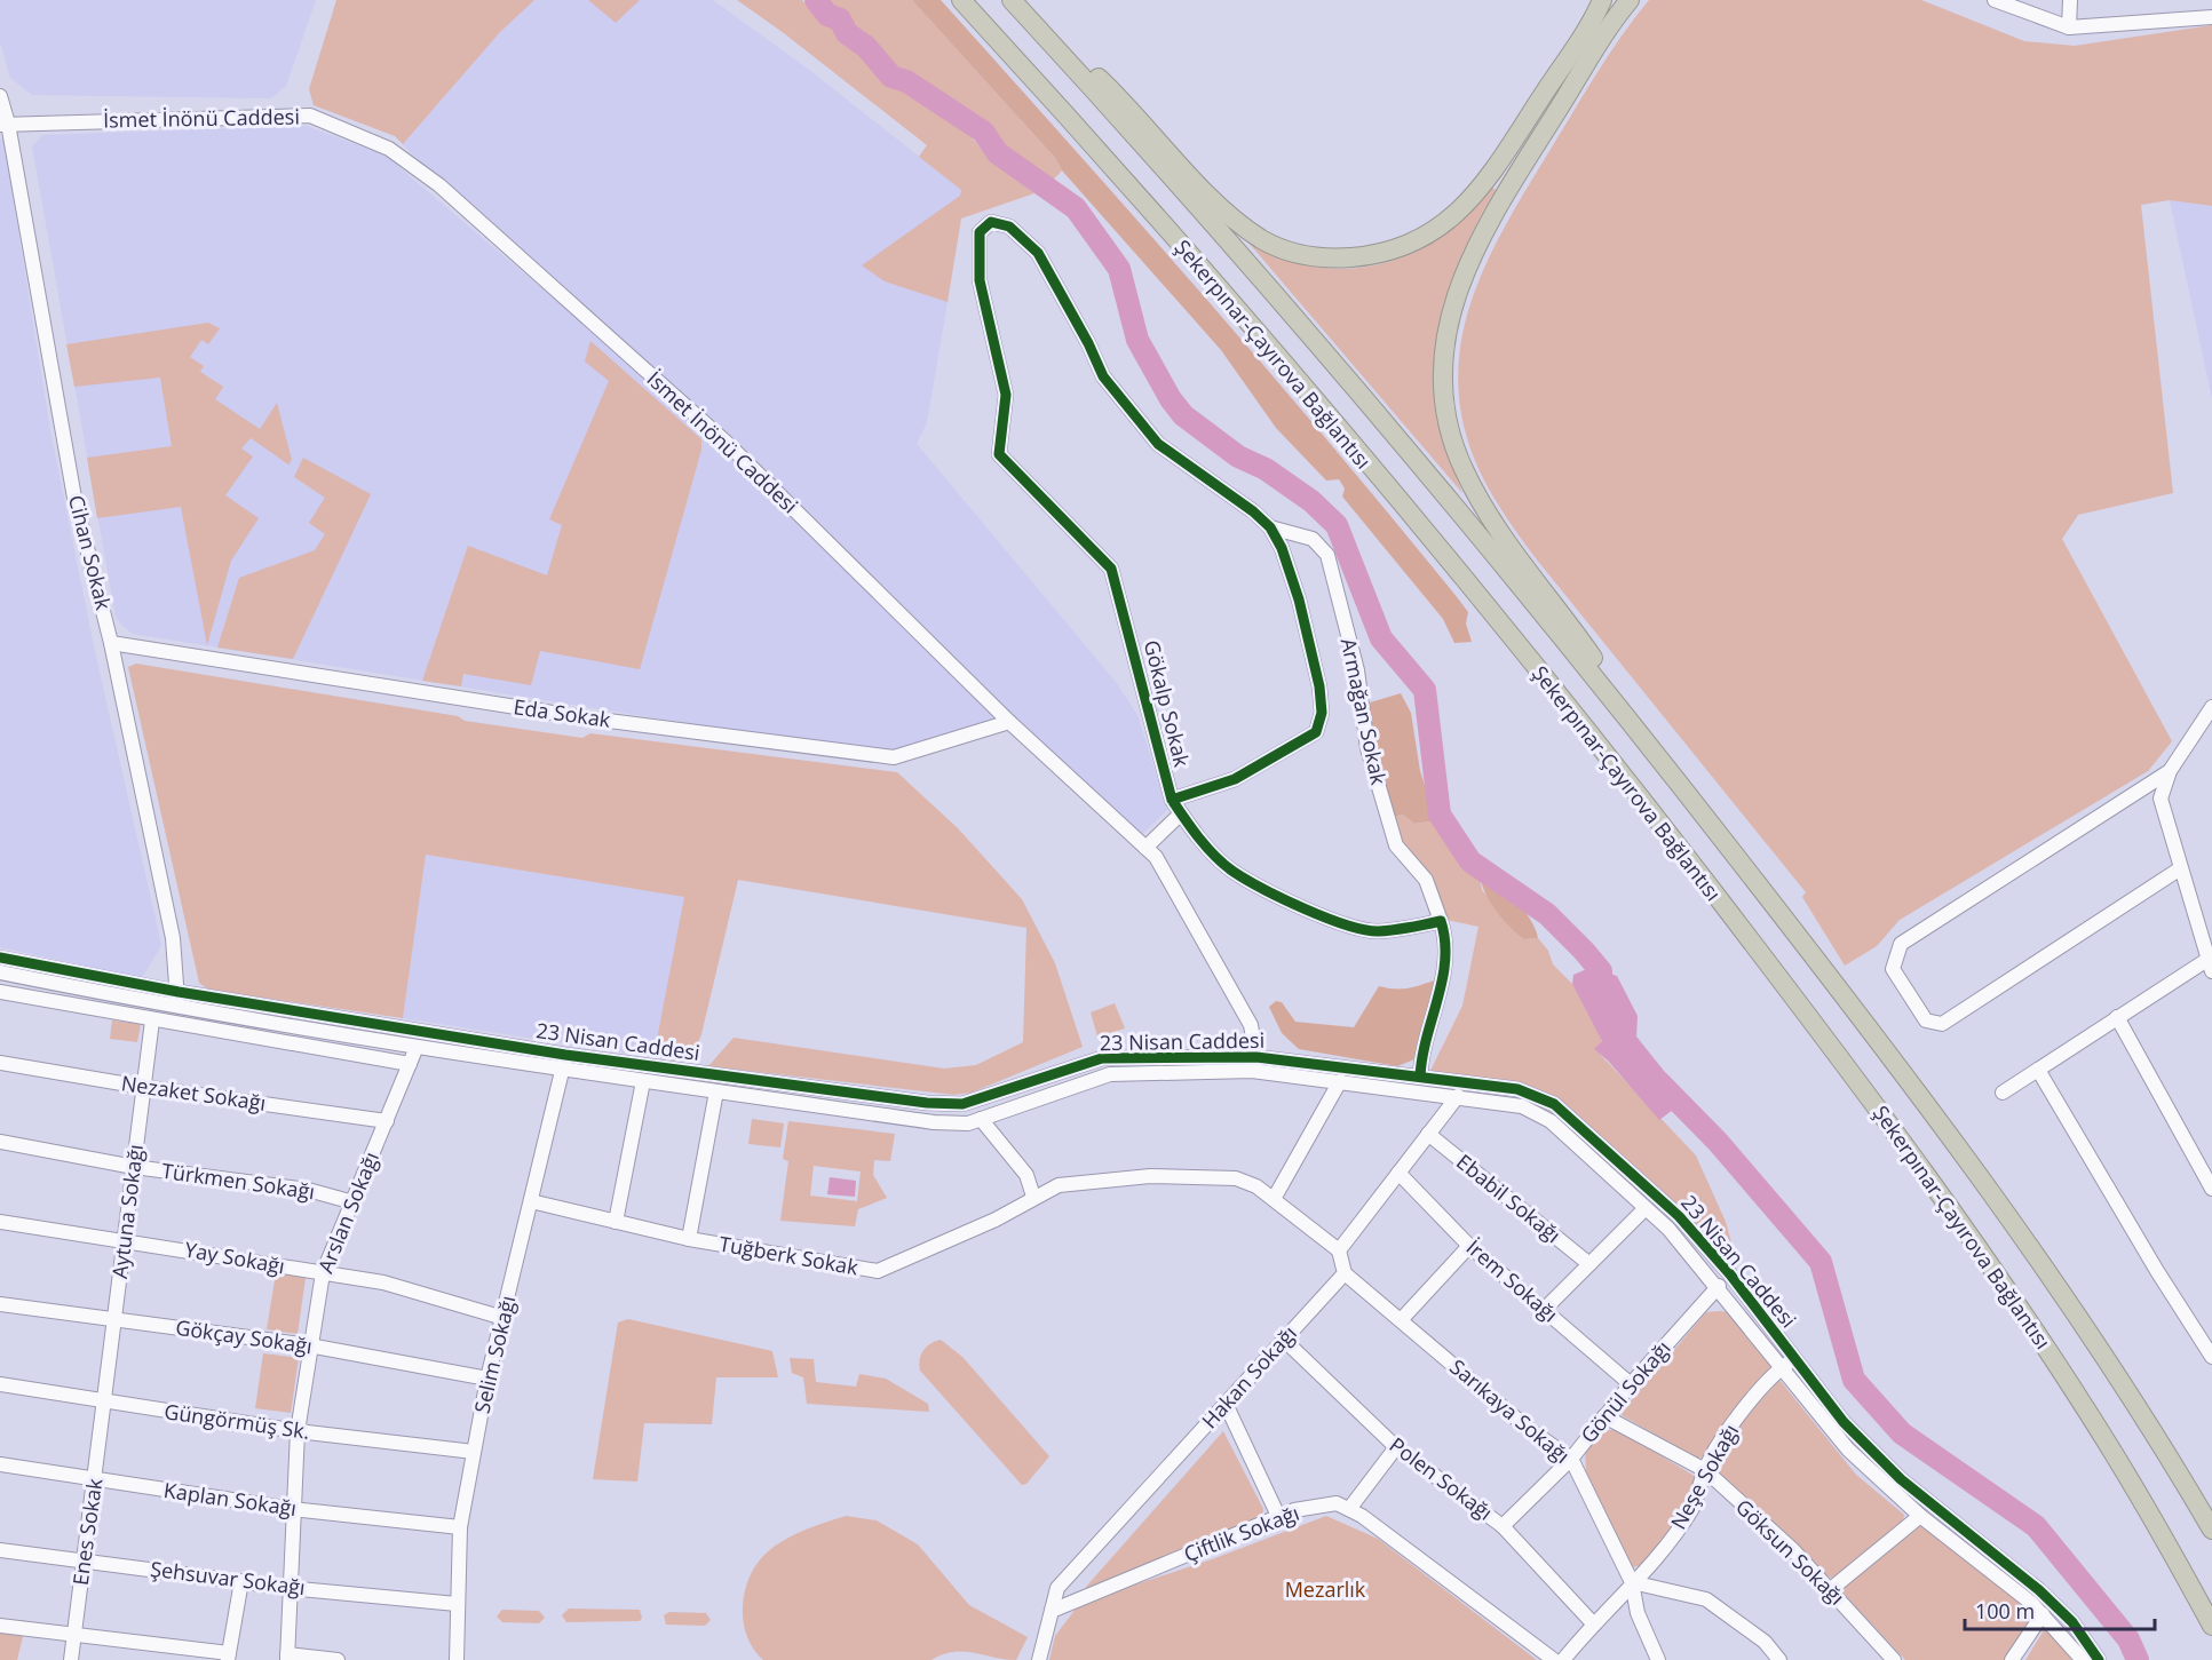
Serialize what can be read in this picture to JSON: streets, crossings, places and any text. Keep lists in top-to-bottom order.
{
  "streets": {
    "highway": ["Şekerpınar-Çayırova Bağlantısı"],
    "street": [
      "İsmet İnönü Caddesi",
      "Cihan Sokak",
      "Gökalp Sokak",
      "Armağan Sokak",
      "Eda Sokak",
      "23 Nisan Caddesi",
      "Nezaket Sokağı",
      "Türkmen Sokağı",
      "Ebabil Sokağı",
      "Aytuna Sokağı",
      "Arslan Sokağı",
      "Tuğberk Sokak",
      "Yay Sokağı",
      "İrem Sokağı",
      "Gökçay Sokağı",
      "Selim Sokağı",
      "Hakan Sokağı",
      "Gönül Sokağı",
      "Sarıkaya Sokağı",
      "Güngörmüş Sk.",
      "Neşe Sokağı",
      "Polen Sokağı",
      "Kaplan Sokağı",
      "Enes Sokak",
      "Çiftlik Sokağı",
      "Göksun Sokağı",
      "Şehsuvar Sokağı"
    ]
  },
  "crossings": [
    ["İsmet İnönü Caddesi", "Cihan Sokak"],
    ["İsmet İnönü Caddesi", "Eda Sokak"],
    ["İsmet İnönü Caddesi", "23 Nisan Caddesi"],
    ["Cihan Sokak", "Eda Sokak"],
    ["Cihan Sokak", "23 Nisan Caddesi"],
    ["Gökalp Sokak", "Armağan Sokak"],
    ["23 Nisan Caddesi", "Arslan Sokağı"],
    ["23 Nisan Caddesi", "Selim Sokağı"],
    ["23 Nisan Caddesi", "Gönül Sokağı"],
    ["23 Nisan Caddesi", "Neşe Sokağı"],
    ["Nezaket Sokağı", "Aytuna Sokağı"],
    ["Nezaket Sokağı", "Arslan Sokağı"],
    ["Türkmen Sokağı", "Aytuna Sokağı"],
    ["Türkmen Sokağı", "Arslan Sokağı"],
    ["Aytuna Sokağı", "Yay Sokağı"],
    ["Aytuna Sokağı", "Gökçay Sokağı"],
    ["Aytuna Sokağı", "Güngörmüş Sk."],
    ["Aytuna Sokağı", "Enes Sokak"],
    ["Arslan Sokağı", "Yay Sokağı"],
    ["Arslan Sokağı", "Gökçay Sokağı"],
    ["Arslan Sokağı", "Güngörmüş Sk."],
    ["Arslan Sokağı", "Kaplan Sokağı"],
    ["Arslan Sokağı", "Şehsuvar Sokağı"],
    ["Tuğberk Sokak", "Selim Sokağı"],
    ["Yay Sokağı", "Selim Sokağı"],
    ["İrem Sokağı", "Gönül Sokağı"],
    ["Gökçay Sokağı", "Selim Sokağı"],
    ["Selim Sokağı", "Güngörmüş Sk."],
    ["Selim Sokağı", "Kaplan Sokağı"],
    ["Selim Sokağı", "Şehsuvar Sokağı"],
    ["Hakan Sokağı", "Sarıkaya Sokağı"],
    ["Hakan Sokağı", "Polen Sokağı"],
    ["Hakan Sokağı", "Çiftlik Sokağı"],
    ["Gönül Sokağı", "Sarıkaya Sokağı"],
    ["Gönül Sokağı", "Polen Sokağı"],
    ["Gönül Sokağı", "Göksun Sokağı"],
    ["Sarıkaya Sokağı", "Neşe Sokağı"],
    ["Güngörmüş Sk.", "Enes Sokak"],
    ["Neşe Sokağı", "Polen Sokağı"],
    ["Neşe Sokağı", "Göksun Sokağı"],
    ["Kaplan Sokağı", "Enes Sokak"],
    ["Enes Sokak", "Şehsuvar Sokağı"]
  ],
  "parks": ["Mezarlık"],
  "scale_bar": "100 m"
}
